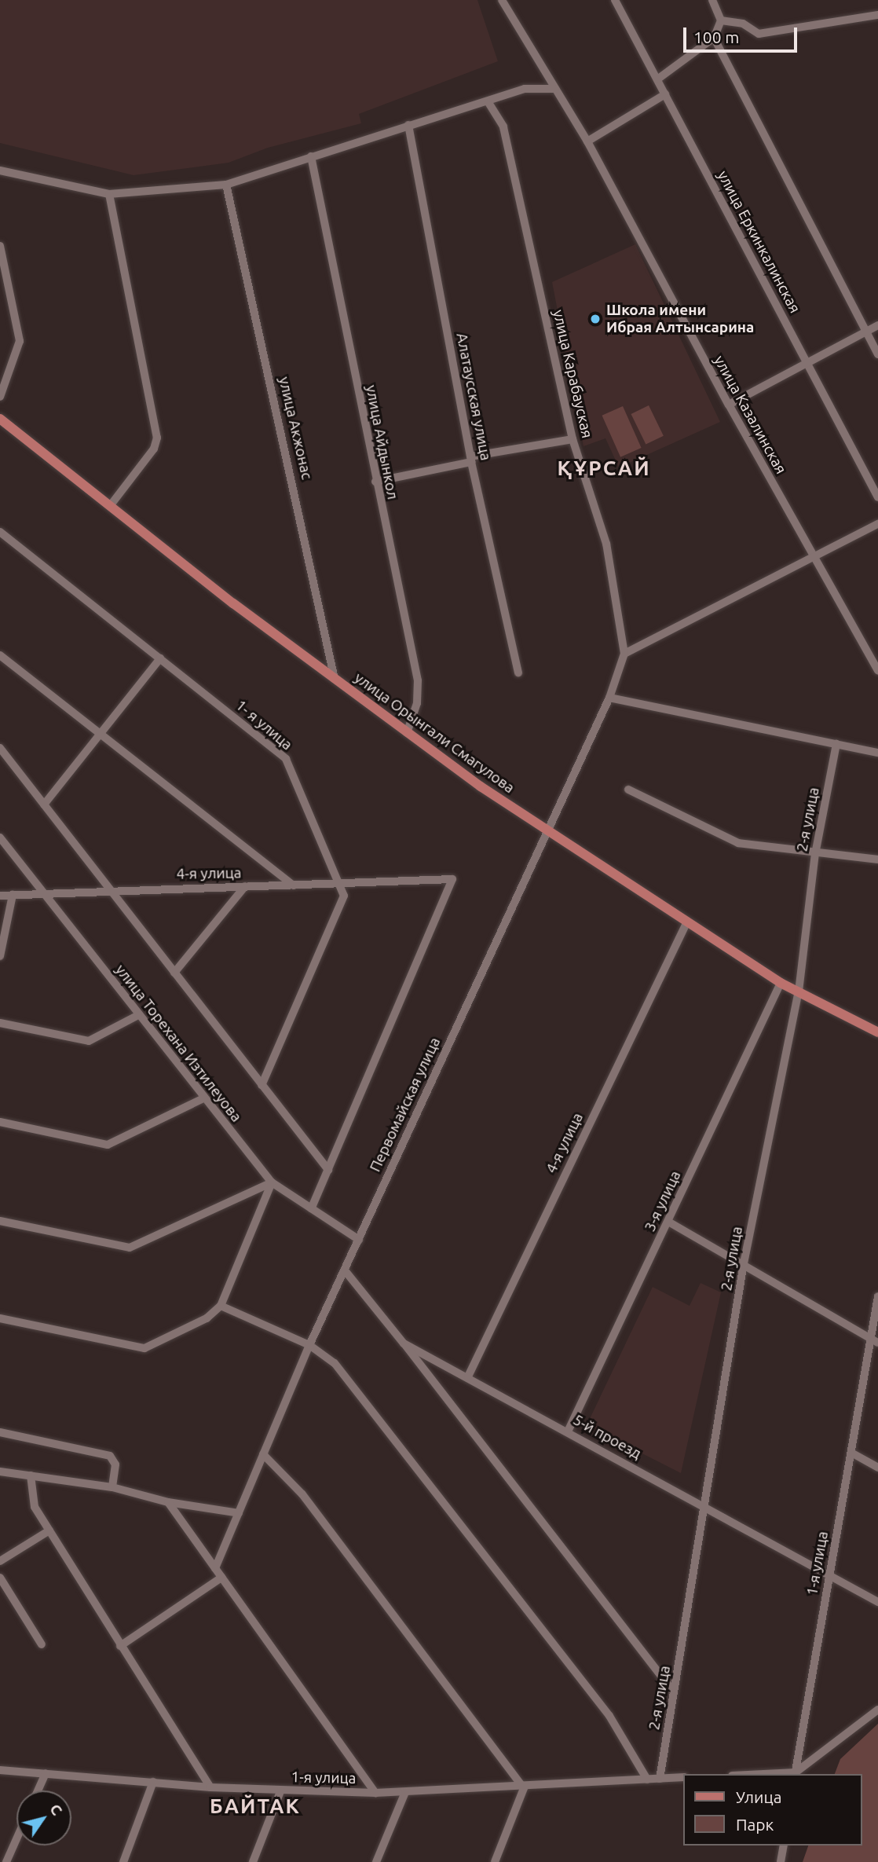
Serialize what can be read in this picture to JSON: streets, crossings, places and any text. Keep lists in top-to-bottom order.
{
  "streets": {
    "main road": ["улица Орынгали Смагулова"],
    "street": [
      "улица Еркинкалинская",
      "улица Карабауская",
      "Алатаусская улица",
      "улица Казалинская",
      "улица Акжонас",
      "улица Айдынкол",
      "1- я улица",
      "2-я улица",
      "4-я улица",
      "улица Торехана Изтилеуова",
      "Первомайская улица",
      "3-я улица",
      "5-й проезд",
      "1-я улица"
    ]
  },
  "crossings": [
    ["улица Карабауская", "Первомайская улица"],
    ["улица Акжонас", "улица Орынгали Смагулова"],
    ["улица Айдынкол", "улица Орынгали Смагулова"],
    ["1- я улица", "4-я улица"],
    ["улица Орынгали Смагулова", "2-я улица"],
    ["улица Орынгали Смагулова", "4-я улица"],
    ["улица Орынгали Смагулова", "Первомайская улица"],
    ["улица Орынгали Смагулова", "3-я улица"],
    ["2-я улица", "5-й проезд"],
    ["2-я улица", "1-я улица"],
    ["4-я улица", "улица Торехана Изтилеуова"],
    ["4-я улица", "5-й проезд"],
    ["улица Торехана Изтилеуова", "Первомайская улица"],
    ["Первомайская улица", "5-й проезд"],
    ["3-я улица", "5-й проезд"],
    ["5-й проезд", "1-я улица"]
  ],
  "districts": ["ҚҰРСАЙ", "БАЙТАК"],
  "places": ["Школа имени Ибрая Алтынсарина"],
  "legend": ["Улица", "Парк"],
  "scale_bar": "100 m",
  "north": "top right"
}
